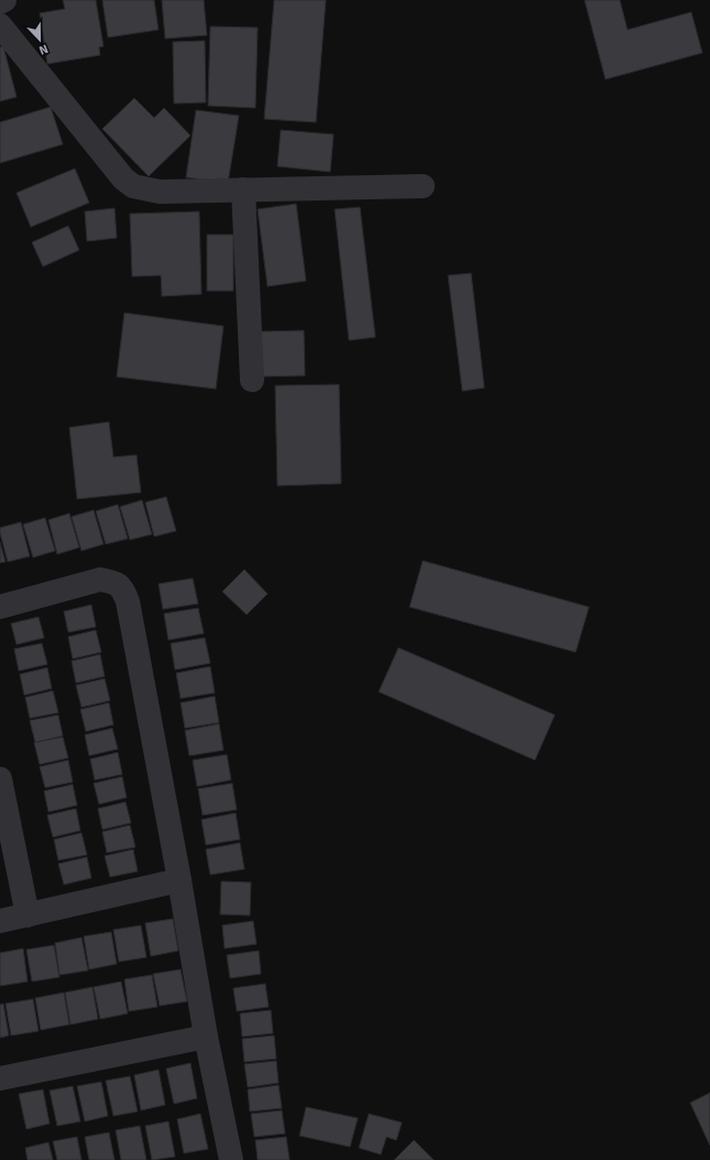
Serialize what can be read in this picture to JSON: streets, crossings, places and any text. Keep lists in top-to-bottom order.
{
  "north": "bottom"
}
